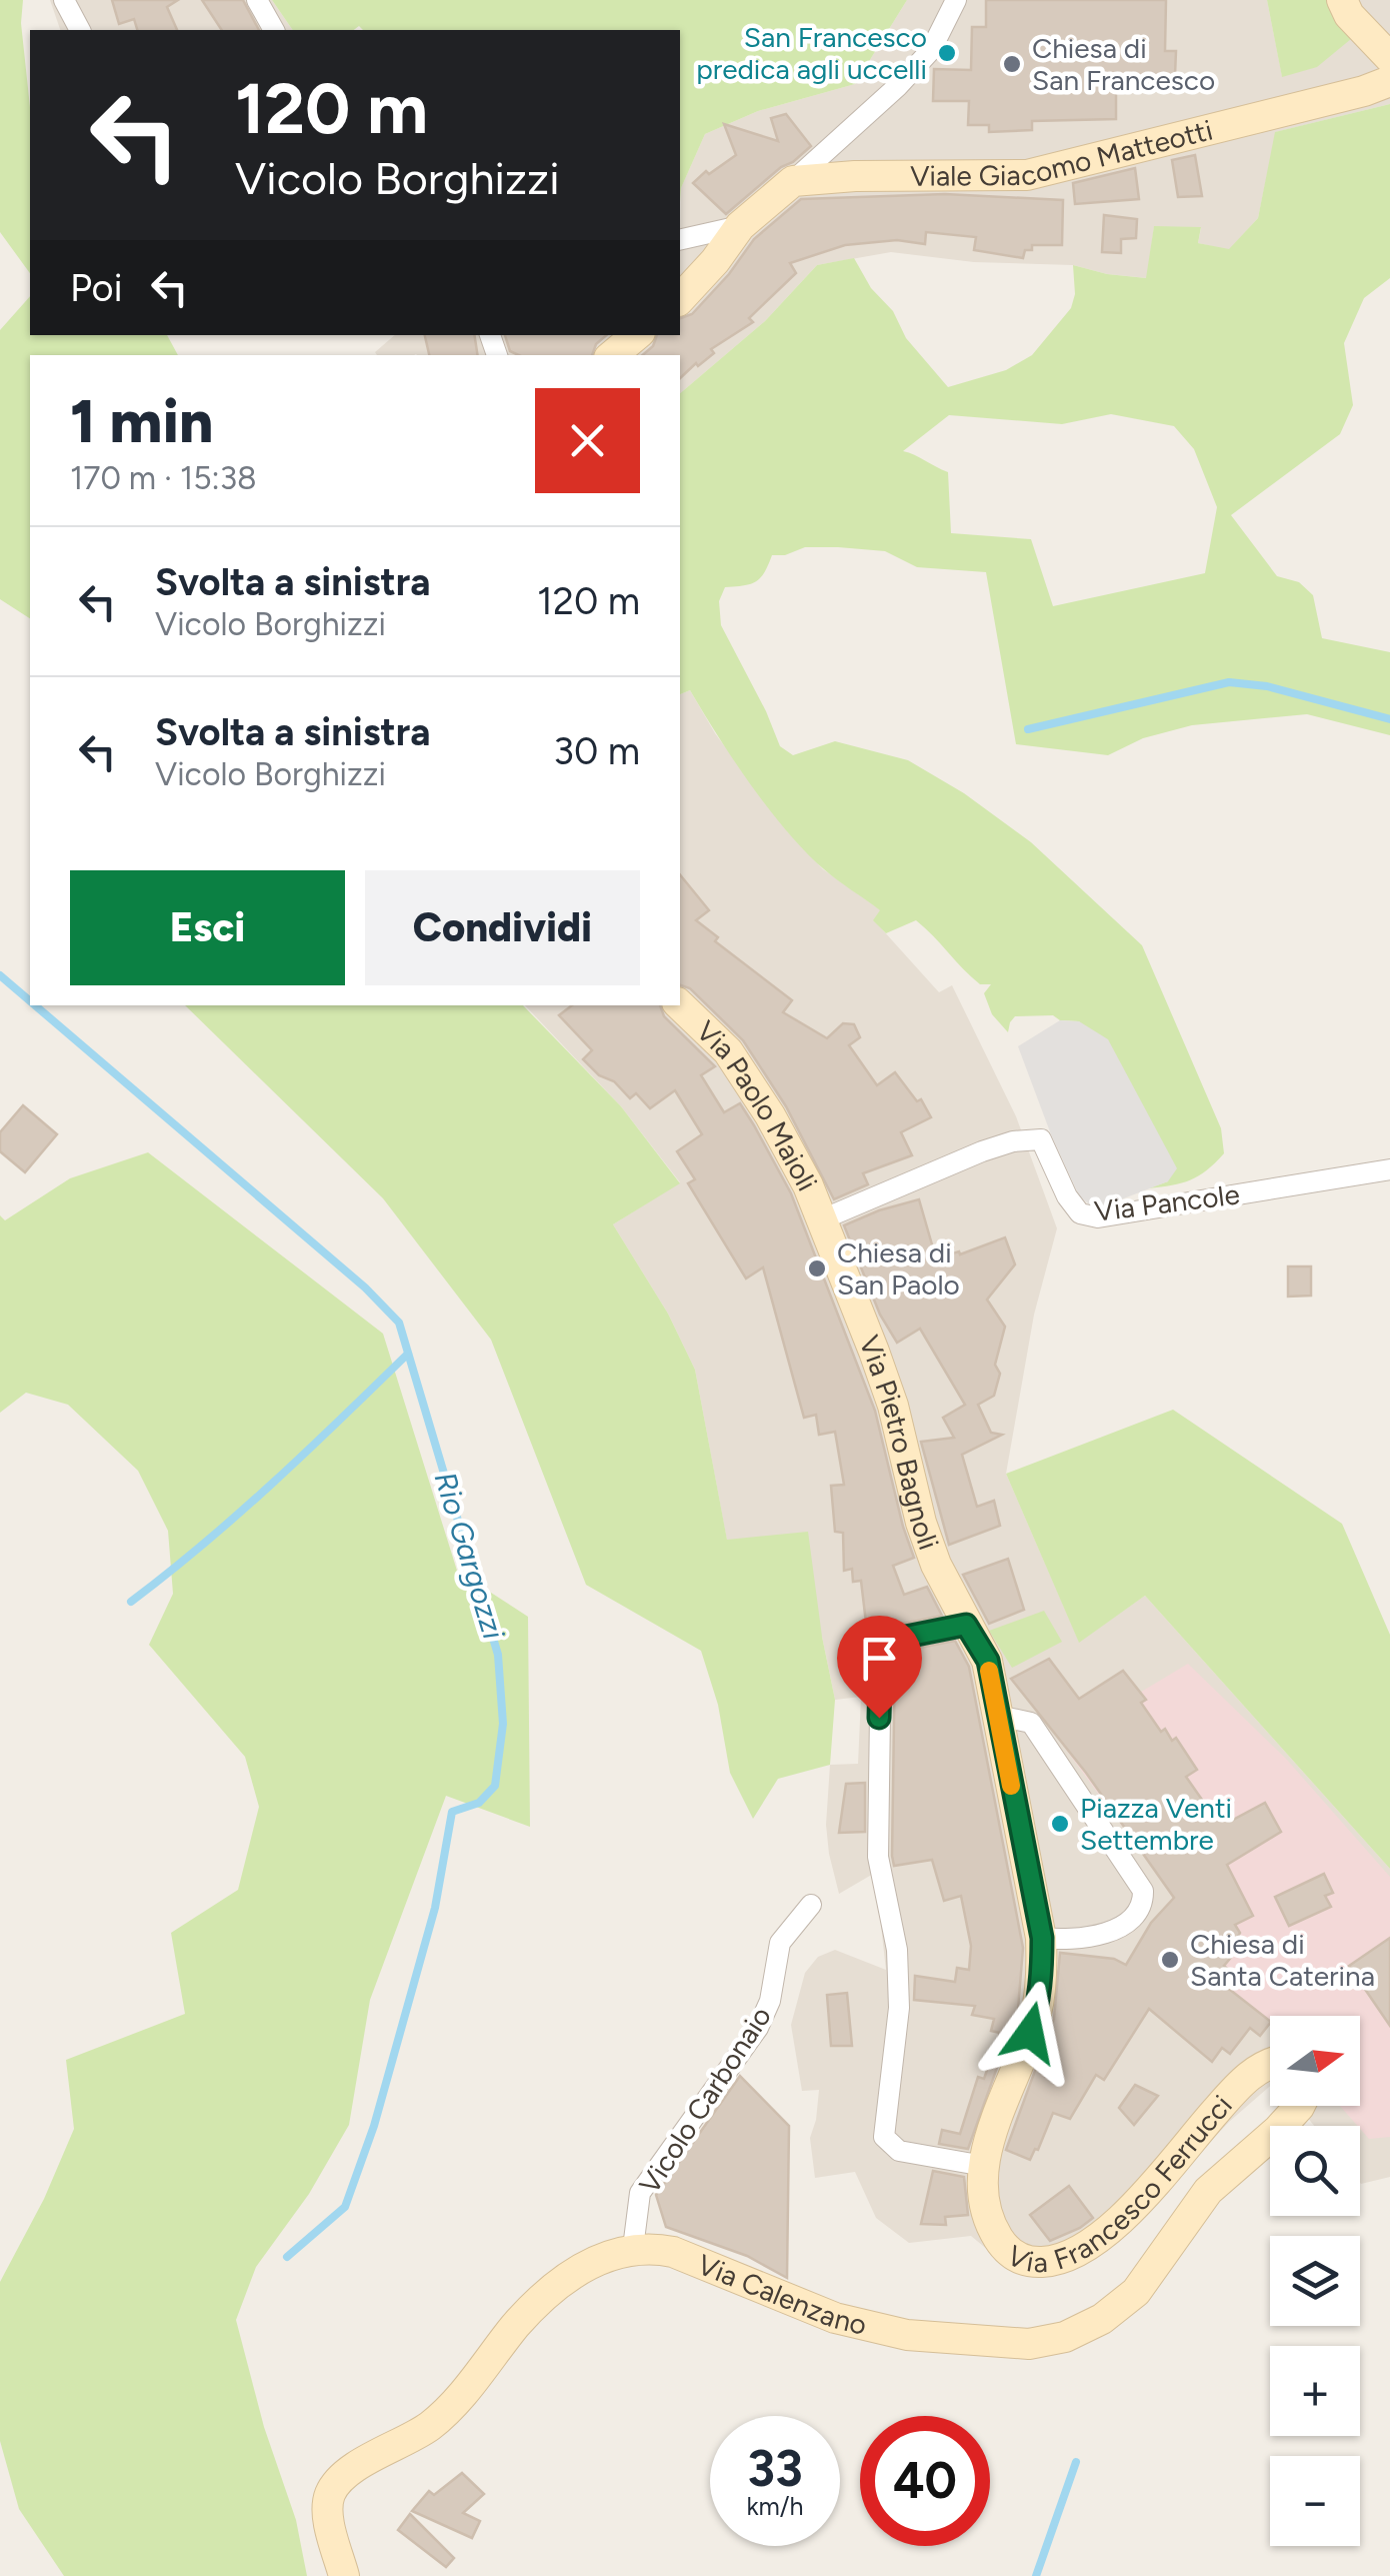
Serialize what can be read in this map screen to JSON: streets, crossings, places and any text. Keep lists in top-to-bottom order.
{
  "streets": {
    "street": [
      "Viale Giacomo Matteotti",
      "Via Paolo Maioli",
      "Via Pancole",
      "Via Pietro Bagnoli",
      "Vicolo Carbonaio",
      "Via Francesco Ferrucci",
      "Via Calenzano"
    ]
  },
  "crossings": [
    ["Via Paolo Maioli", "Via Pancole"],
    ["Via Paolo Maioli", "Via Pietro Bagnoli"],
    ["Via Pancole", "Via Pietro Bagnoli"],
    ["Via Pietro Bagnoli", "Via Francesco Ferrucci"],
    ["Vicolo Carbonaio", "Via Calenzano"]
  ],
  "water": ["Rio Gargozzi"],
  "places": [
    "San Francesco predica agli uccelli",
    "Chiesa di San Francesco",
    "Chiesa di San Paolo",
    "Piazza Venti Settembre",
    "Chiesa di Santa Caterina"
  ],
  "north": "right",
  "page": {
    "turn": ["120 m", "Vicolo Borghizzi"],
    "then": "Poi",
    "heading": ["1 min", "170 m · 15:38"],
    "list": [
      {
        "name": "Svolta a sinistra",
        "note": "Vicolo Borghizzi",
        "value": "120 m"
      },
      {
        "name": "Svolta a sinistra",
        "note": "Vicolo Borghizzi",
        "value": "30 m"
      }
    ],
    "buttons": ["Esci", "Condividi"],
    "map_buttons": ["+", "−"],
    "speed": "33 km/h",
    "limit": "40"
  }
}
